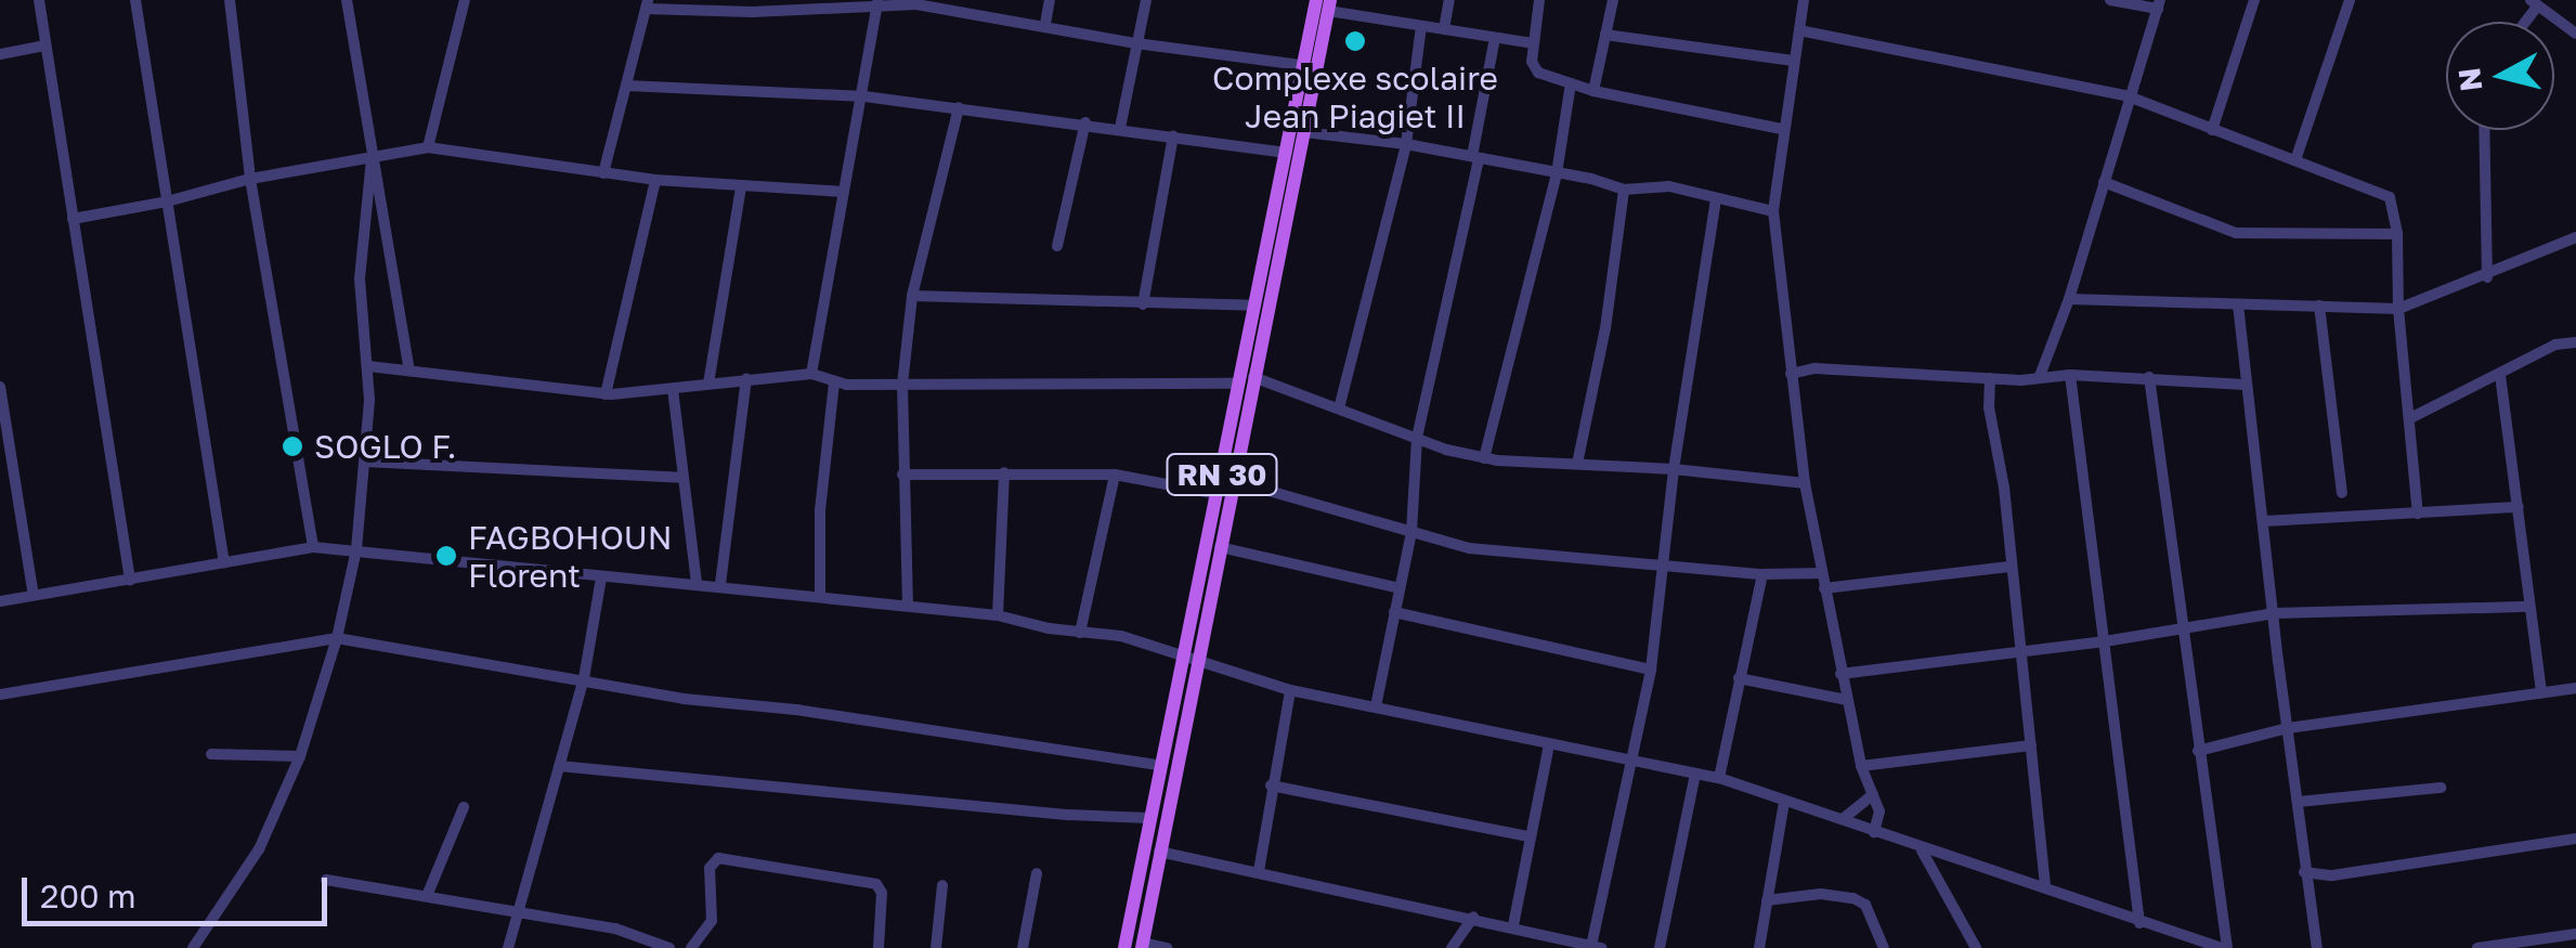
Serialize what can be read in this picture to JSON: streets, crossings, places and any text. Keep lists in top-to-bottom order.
{
  "streets": {
    "main road": ["RN 30"]
  },
  "places": ["Complexe scolaire Jean Piagiet II", "SOGLO F.", "FAGBOHOUN Florent"],
  "scale_bar": "200 m",
  "north": "left"
}
